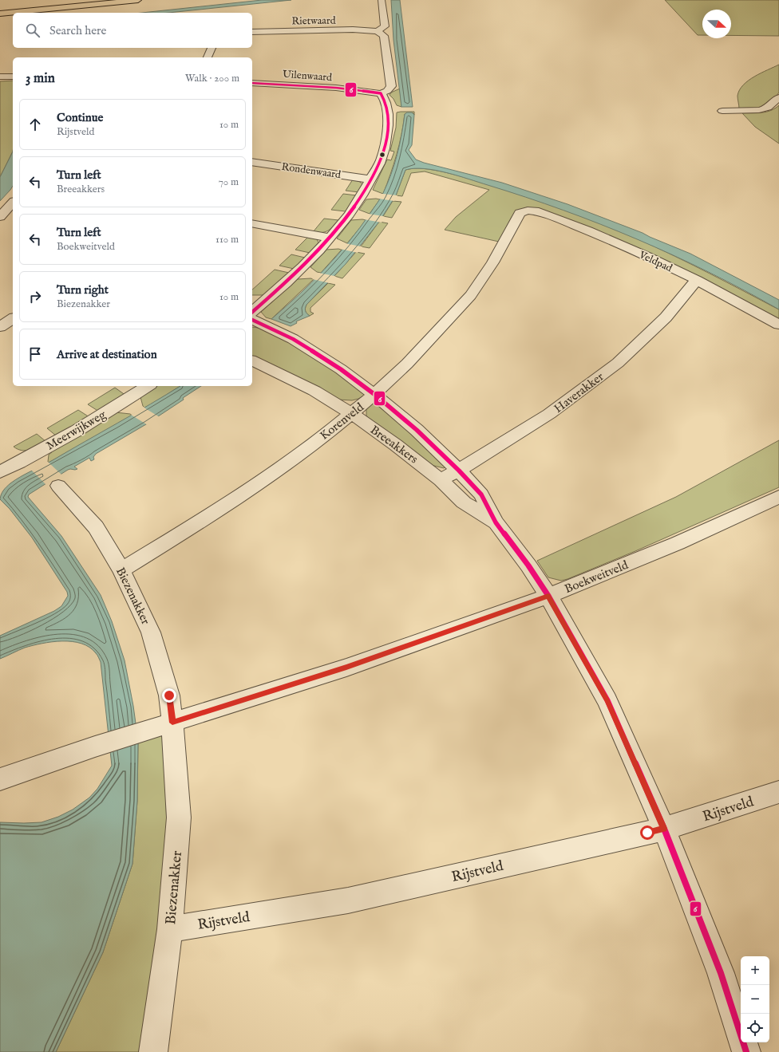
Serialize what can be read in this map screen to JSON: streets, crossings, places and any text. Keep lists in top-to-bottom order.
{
  "streets": {
    "street": [
      "Rietwaard",
      "Uilenwaard",
      "Rondenwaard",
      "Veldpad",
      "Haverakker",
      "Korenveld",
      "Meerwijkweg",
      "Breeakkers",
      "Boekweitveld",
      "Biezenakker",
      "Rijstveld"
    ]
  },
  "crossings": [
    ["Veldpad", "Haverakker"],
    ["Veldpad", "Korenveld"],
    ["Haverakker", "Breeakkers"],
    ["Korenveld", "Breeakkers"],
    ["Korenveld", "Biezenakker"],
    ["Breeakkers", "Boekweitveld"],
    ["Breeakkers", "Rijstveld"],
    ["Boekweitveld", "Biezenakker"],
    ["Biezenakker", "Rijstveld"]
  ],
  "lines": ["transit line 6"],
  "north": "right",
  "page": {
    "search": "Search here",
    "heading": ["3 min", "Walk · 200 m"],
    "list": [
      ["Continue", "Rijstveld", "10 m"],
      ["Turn left", "Breeakkers", "70 m"],
      ["Turn left", "Boekweitveld", "110 m"],
      ["Turn right", "Biezenakker", "10 m"],
      "Arrive at destination"
    ],
    "map_buttons": ["+", "−"]
  }
}
